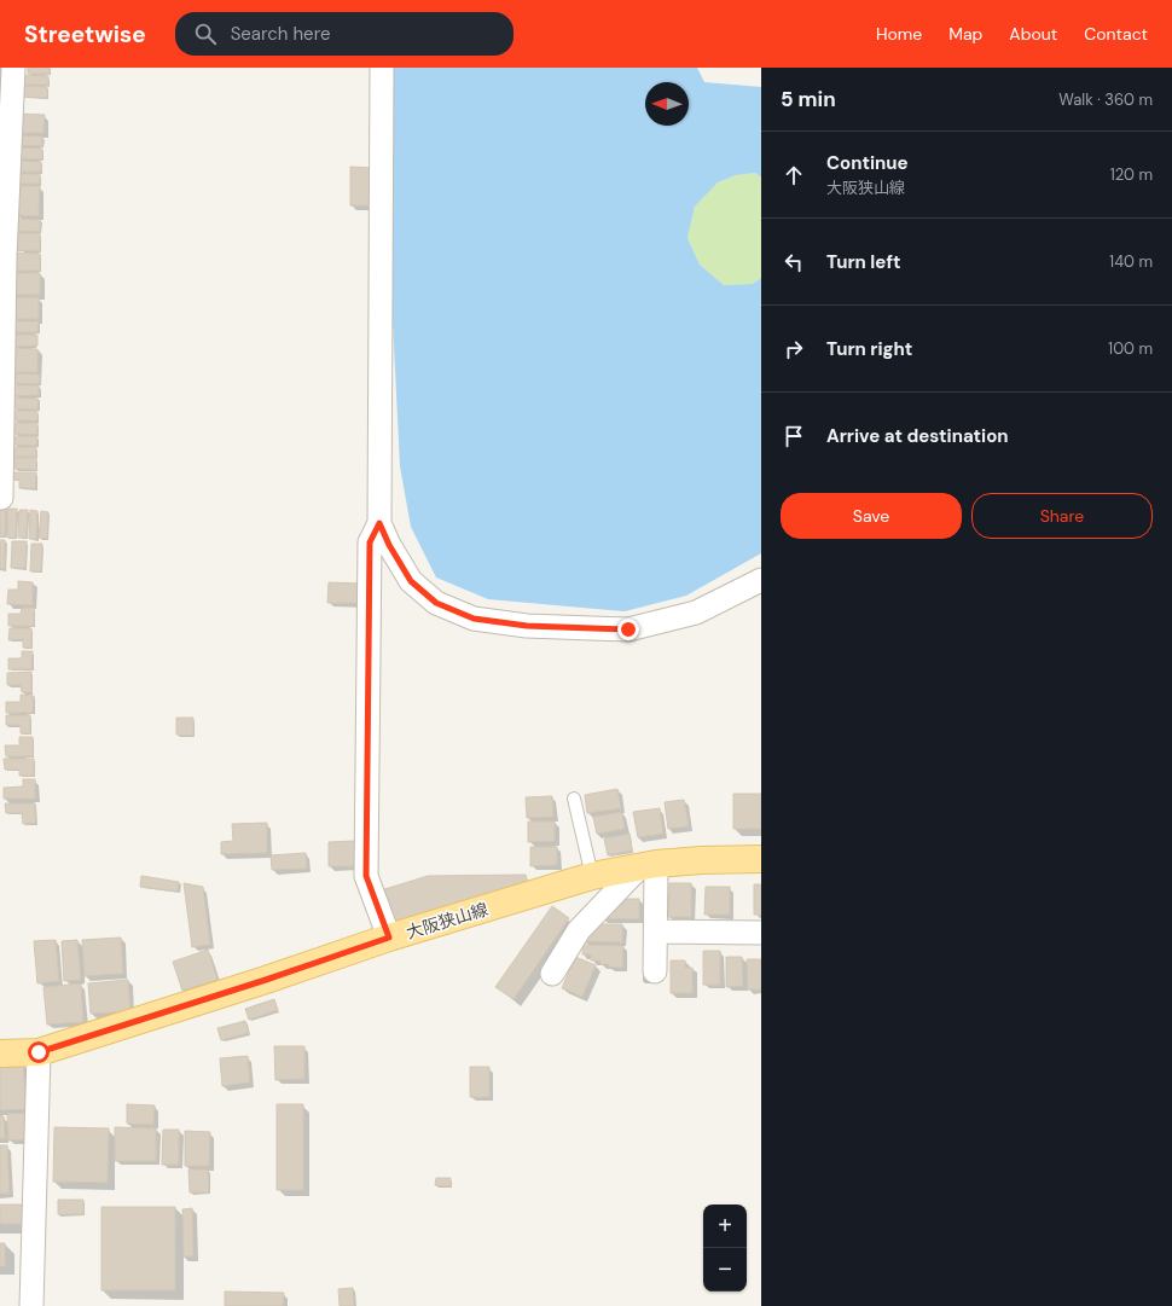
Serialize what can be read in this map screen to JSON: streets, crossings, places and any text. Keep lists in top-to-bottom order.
{
  "streets": {
    "main road": ["大阪狭山線"]
  },
  "north": "left",
  "page": {
    "header": "Streetwise",
    "search": "Search here",
    "nav": [
      "Home",
      "Map",
      "About",
      "Contact"
    ],
    "heading": ["5 min", "Walk · 360 m"],
    "list": [
      ["Continue", "大阪狭山線", "120 m"],
      ["Turn left", "140 m"],
      ["Turn right", "100 m"],
      "Arrive at destination"
    ],
    "buttons": ["Save", "Share"],
    "map_buttons": ["+", "−"]
  }
}
